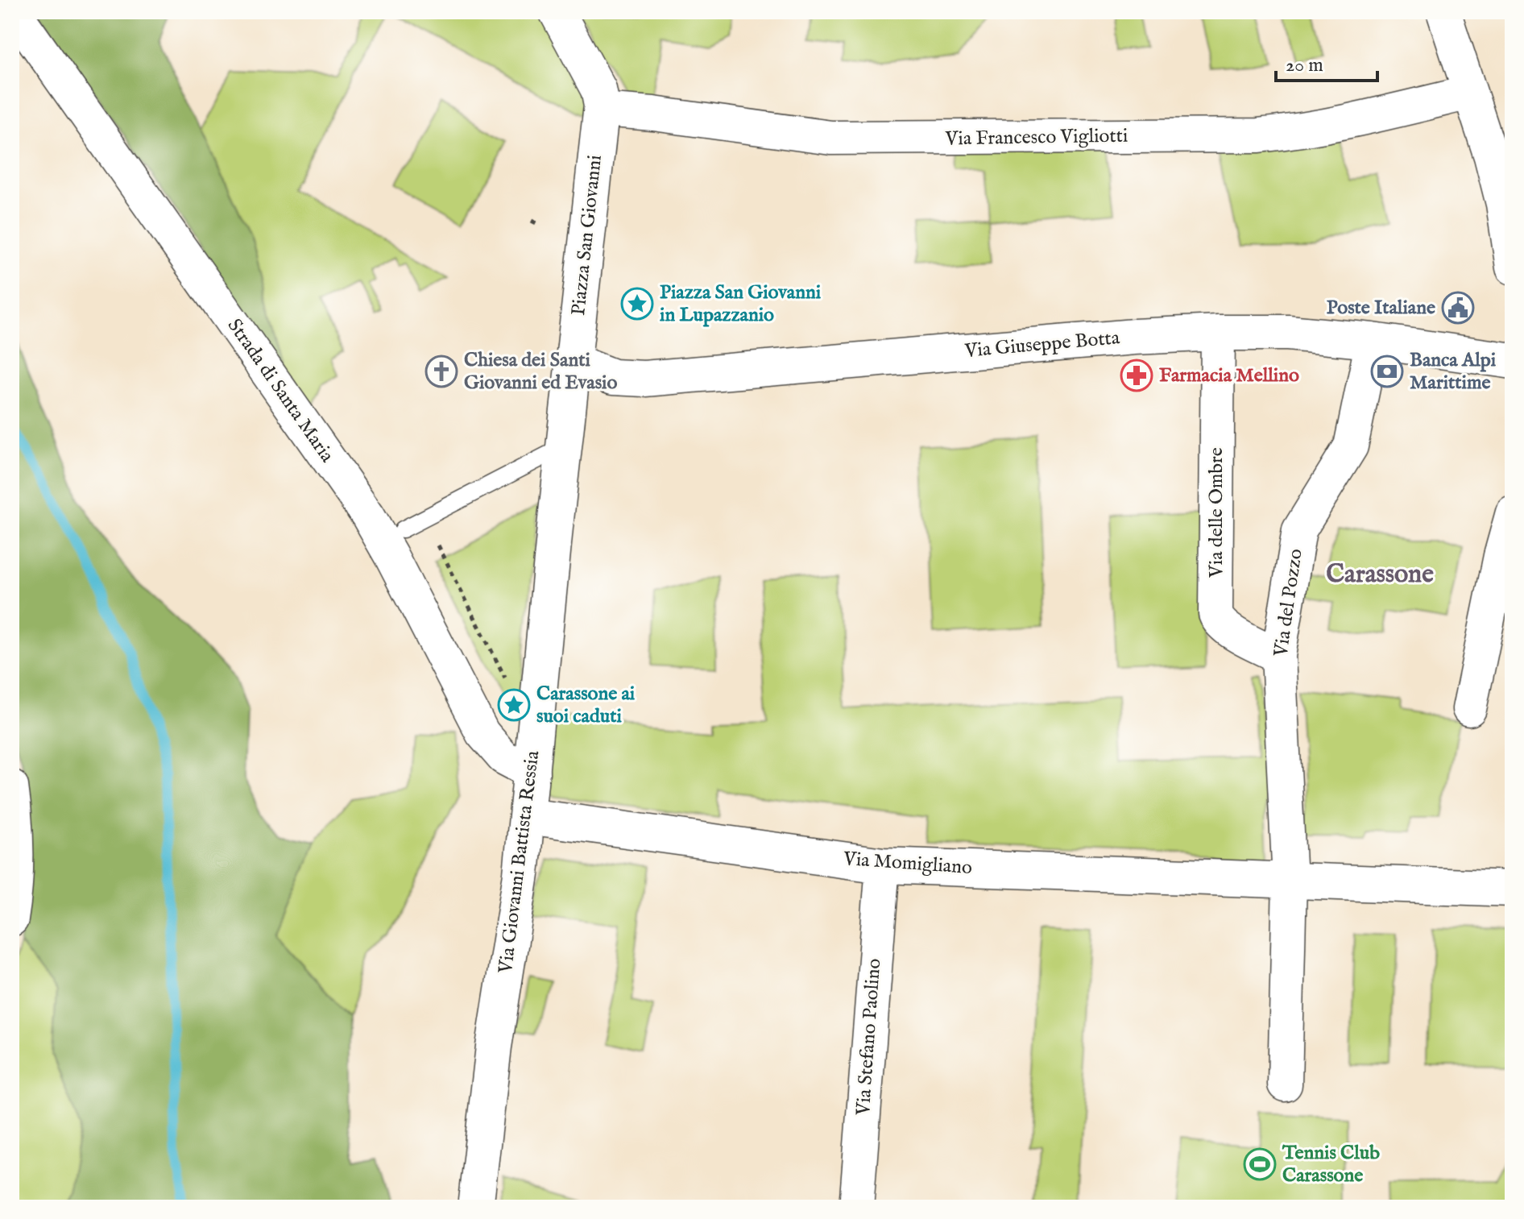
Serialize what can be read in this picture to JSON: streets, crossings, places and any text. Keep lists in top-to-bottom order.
{
  "streets": {
    "street": [
      "Via Francesco Vigliotti",
      "Piazza San Giovanni",
      "Via Giuseppe Botta",
      "Strada di Santa Maria",
      "Via delle Ombre",
      "Via del Pozzo",
      "Via Giovanni Battista Ressia",
      "Via Momigliano",
      "Via Stefano Paolino"
    ]
  },
  "crossings": [
    ["Via Francesco Vigliotti", "Piazza San Giovanni"],
    ["Piazza San Giovanni", "Via Giuseppe Botta"],
    ["Piazza San Giovanni", "Via Giovanni Battista Ressia"],
    ["Via Giuseppe Botta", "Via delle Ombre"],
    ["Via Giuseppe Botta", "Via del Pozzo"],
    ["Via Giuseppe Botta", "Via Giovanni Battista Ressia"],
    ["Strada di Santa Maria", "Via Giovanni Battista Ressia"],
    ["Via delle Ombre", "Via del Pozzo"],
    ["Via del Pozzo", "Via Momigliano"],
    ["Via Giovanni Battista Ressia", "Via Momigliano"],
    ["Via Momigliano", "Via Stefano Paolino"]
  ],
  "districts": ["Carassone"],
  "places": {
    "place": ["Piazza San Giovanni in Lupazzanio", "Carassone ai suoi caduti"],
    "public building": ["Poste Italiane"],
    "church": ["Chiesa dei Santi Giovanni ed Evasio"],
    "bank": ["Banca Alpi Marittime"],
    "pharmacy": ["Farmacia Mellino"],
    "sports": ["Tennis Club Carassone"]
  },
  "scale_bar": "20 m"
}
